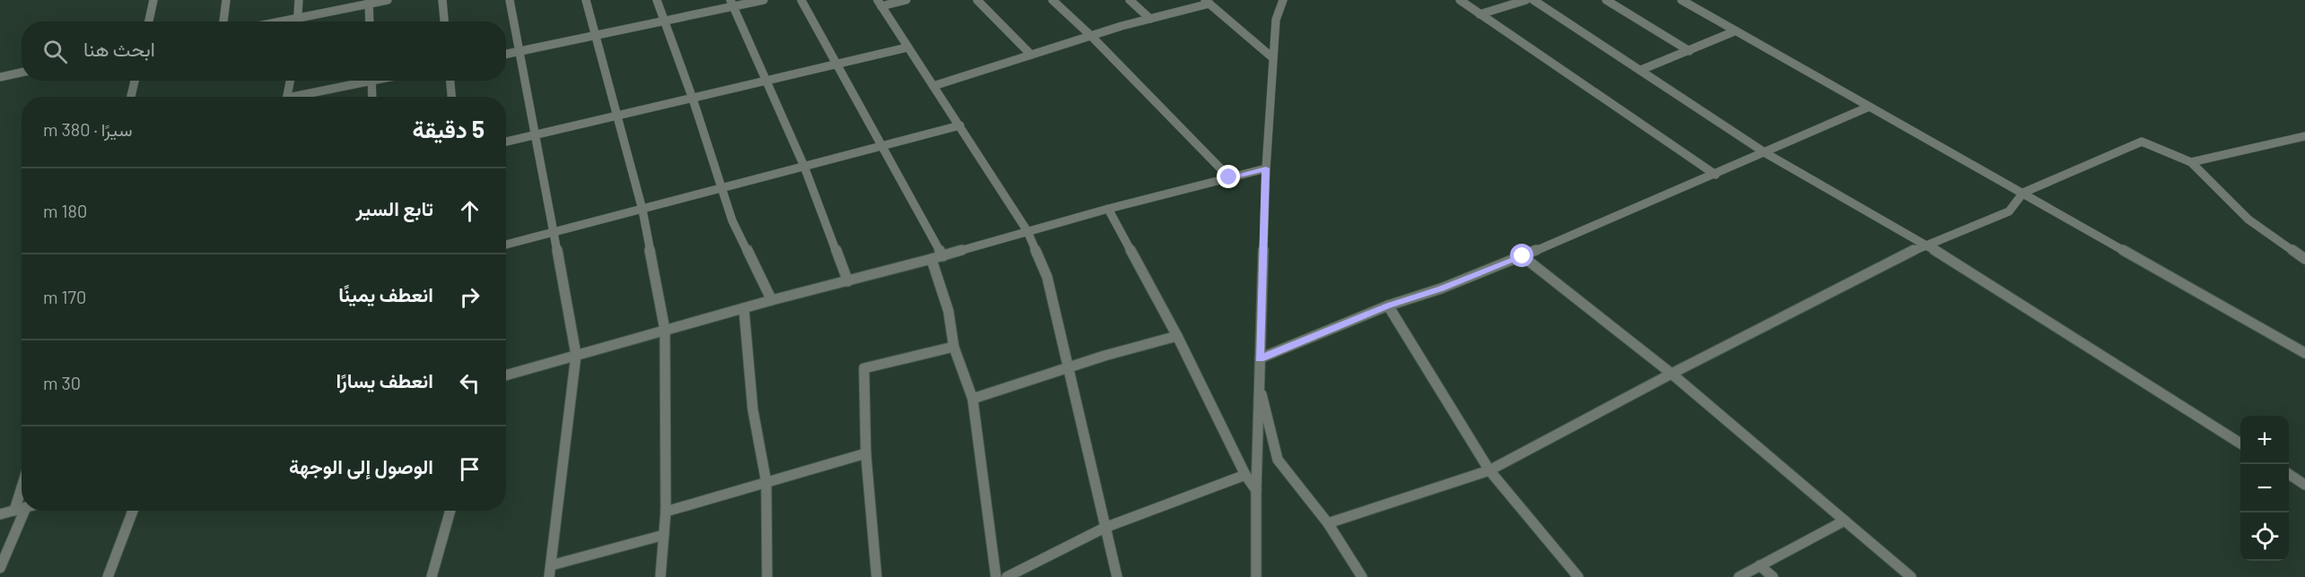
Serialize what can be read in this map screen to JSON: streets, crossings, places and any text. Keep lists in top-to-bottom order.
{
  "page": {
    "search": "ابحث هنا",
    "heading": ["5 دقيقة", "سيرًا · 380 m"],
    "list": [
      ["تابع السير", "180 m"],
      ["انعطف يمينًا", "170 m"],
      ["انعطف يسارًا", "30 m"],
      "الوصول إلى الوجهة"
    ],
    "map_buttons": ["+", "−"]
  }
}
